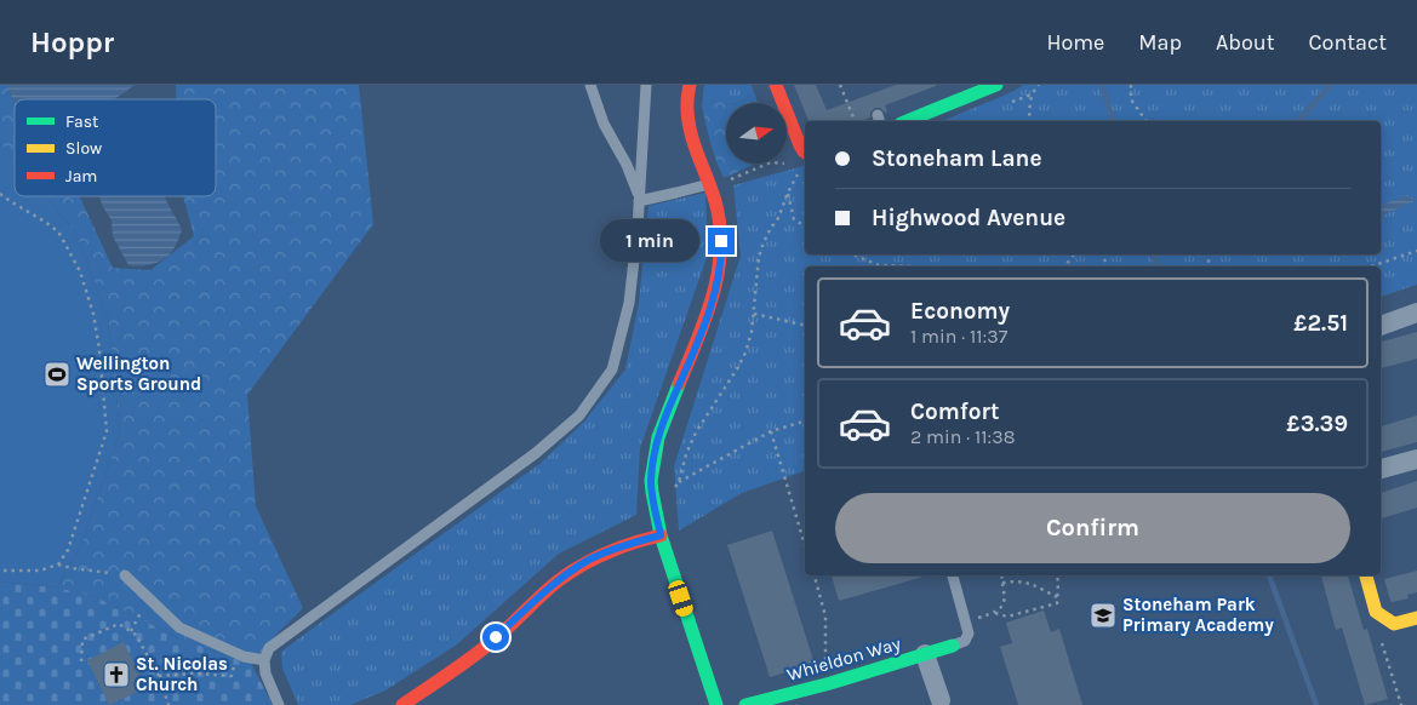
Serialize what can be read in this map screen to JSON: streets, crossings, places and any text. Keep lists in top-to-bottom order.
{
  "streets": {
    "street": ["Whieldon Way"]
  },
  "places": {
    "sports": ["Wellington Sports Ground"],
    "school or university": ["Stoneham Park Primary Academy"],
    "church": ["St. Nicolas Church"]
  },
  "legend": ["Fast", "Slow", "Jam"],
  "north": "right",
  "page": {
    "header": "Hoppr",
    "nav": [
      "Home",
      "Map",
      "About",
      "Contact"
    ],
    "banner": ["Stoneham Lane", "Highwood Avenue"],
    "bubble": "1 min",
    "list": [
      {
        "name": "Economy",
        "note": "1 min · 11:37",
        "value": "£2.51"
      },
      {
        "name": "Comfort",
        "note": "2 min · 11:38",
        "value": "£3.39"
      }
    ],
    "buttons": "Confirm"
  }
}
